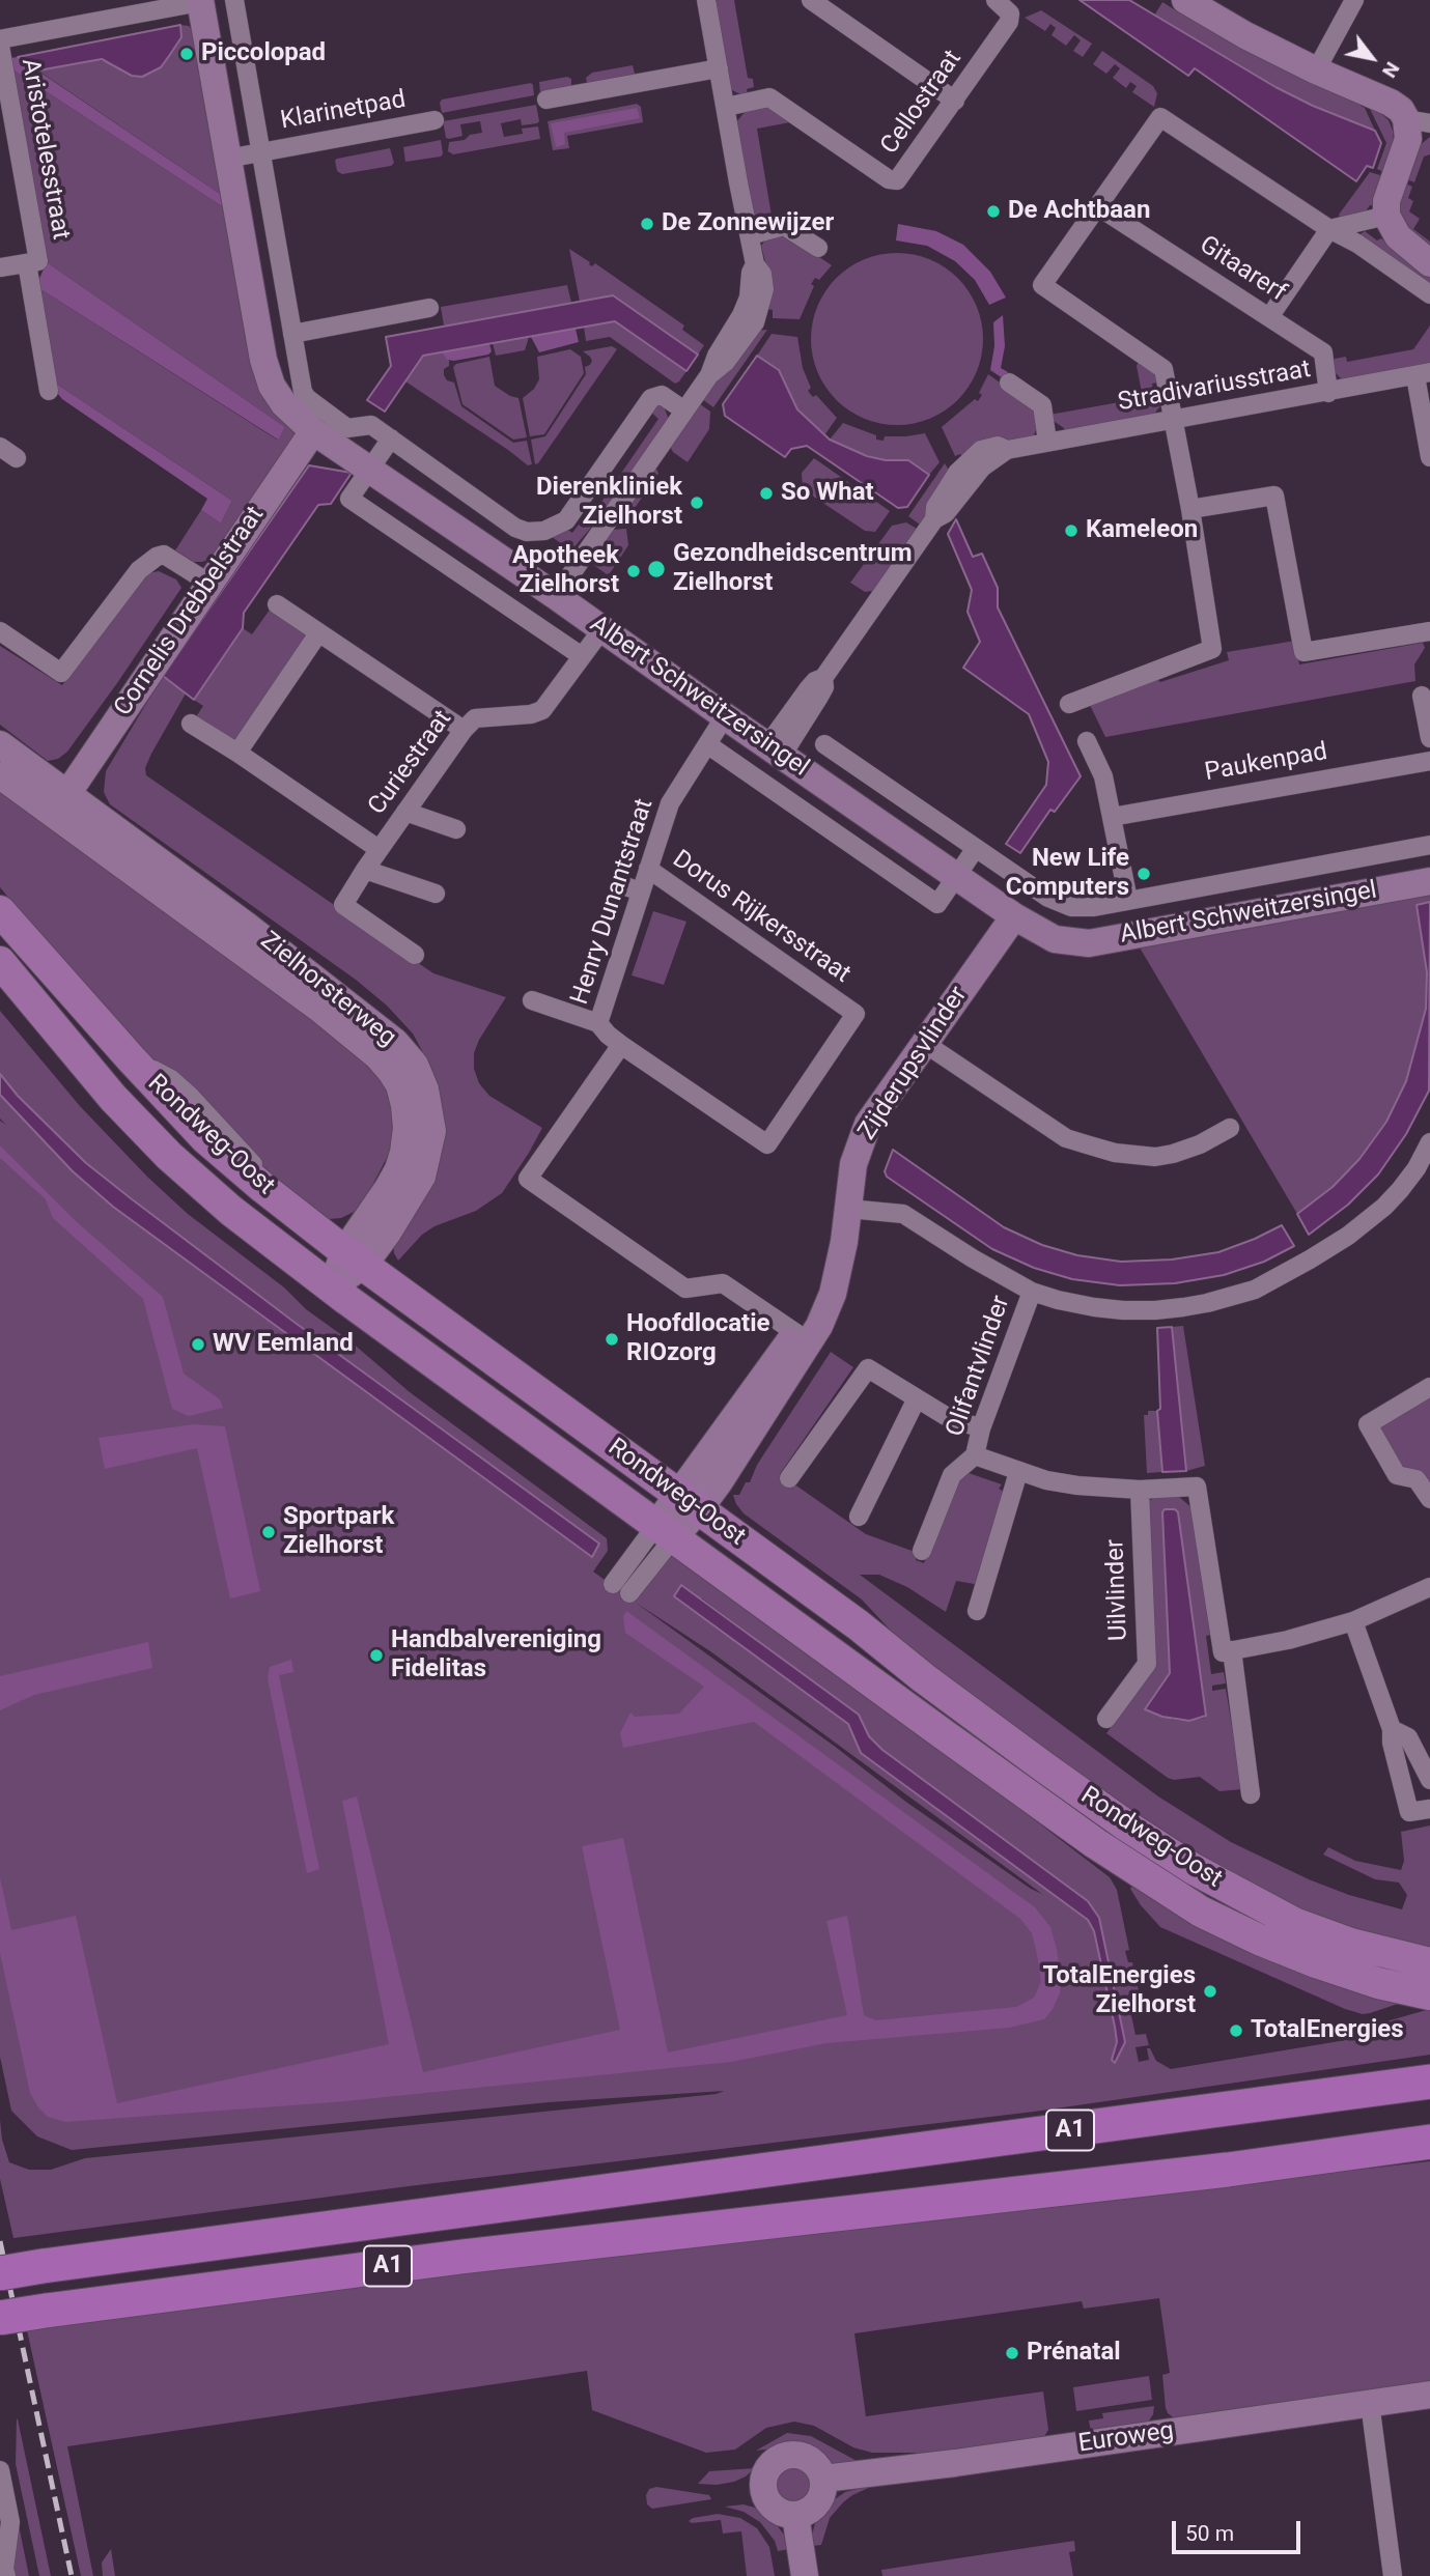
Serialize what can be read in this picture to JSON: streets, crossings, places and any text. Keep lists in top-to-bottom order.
{
  "streets": {
    "highway": ["A1"],
    "main road": ["Rondweg-Oost"],
    "street": [
      "Cellostraat",
      "Klarinetpad",
      "Aristotelesstraat",
      "Gitaarerf",
      "Stradivariusstraat",
      "Cornelis Drebbelstraat",
      "Albert Schweitzersingel",
      "Curiestraat",
      "Paukenpad",
      "Henry Dunantstraat",
      "Dorus Rijkersstraat",
      "Zielhorsterweg",
      "Zijderupsvlinder",
      "Olifantvlinder",
      "Uilvlinder",
      "Euroweg"
    ]
  },
  "crossings": [
    ["Gitaarerf", "Stradivariusstraat"],
    ["Stradivariusstraat", "Albert Schweitzersingel"],
    ["Cornelis Drebbelstraat", "Albert Schweitzersingel"],
    ["Cornelis Drebbelstraat", "Zielhorsterweg"],
    ["Albert Schweitzersingel", "Curiestraat"],
    ["Albert Schweitzersingel", "Henry Dunantstraat"],
    ["Albert Schweitzersingel", "Zijderupsvlinder"],
    ["Henry Dunantstraat", "Dorus Rijkersstraat"],
    ["Zielhorsterweg", "Rondweg-Oost"],
    ["Zijderupsvlinder", "Rondweg-Oost"],
    ["Olifantvlinder", "Uilvlinder"]
  ],
  "places": [
    "Piccolopad",
    "De Achtbaan",
    "De Zonnewijzer",
    "So What",
    "Dierenkliniek Zielhorst",
    "Kameleon",
    "Gezondheidscentrum Zielhorst",
    "Apotheek Zielhorst",
    "New Life Computers",
    "Hoofdlocatie RIOzorg",
    "WV Eemland",
    "Sportpark Zielhorst",
    "Handbalvereniging Fidelitas",
    "TotalEnergies Zielhorst",
    "TotalEnergies",
    "Prénatal"
  ],
  "scale_bar": "50 m",
  "north": "bottom right"
}
